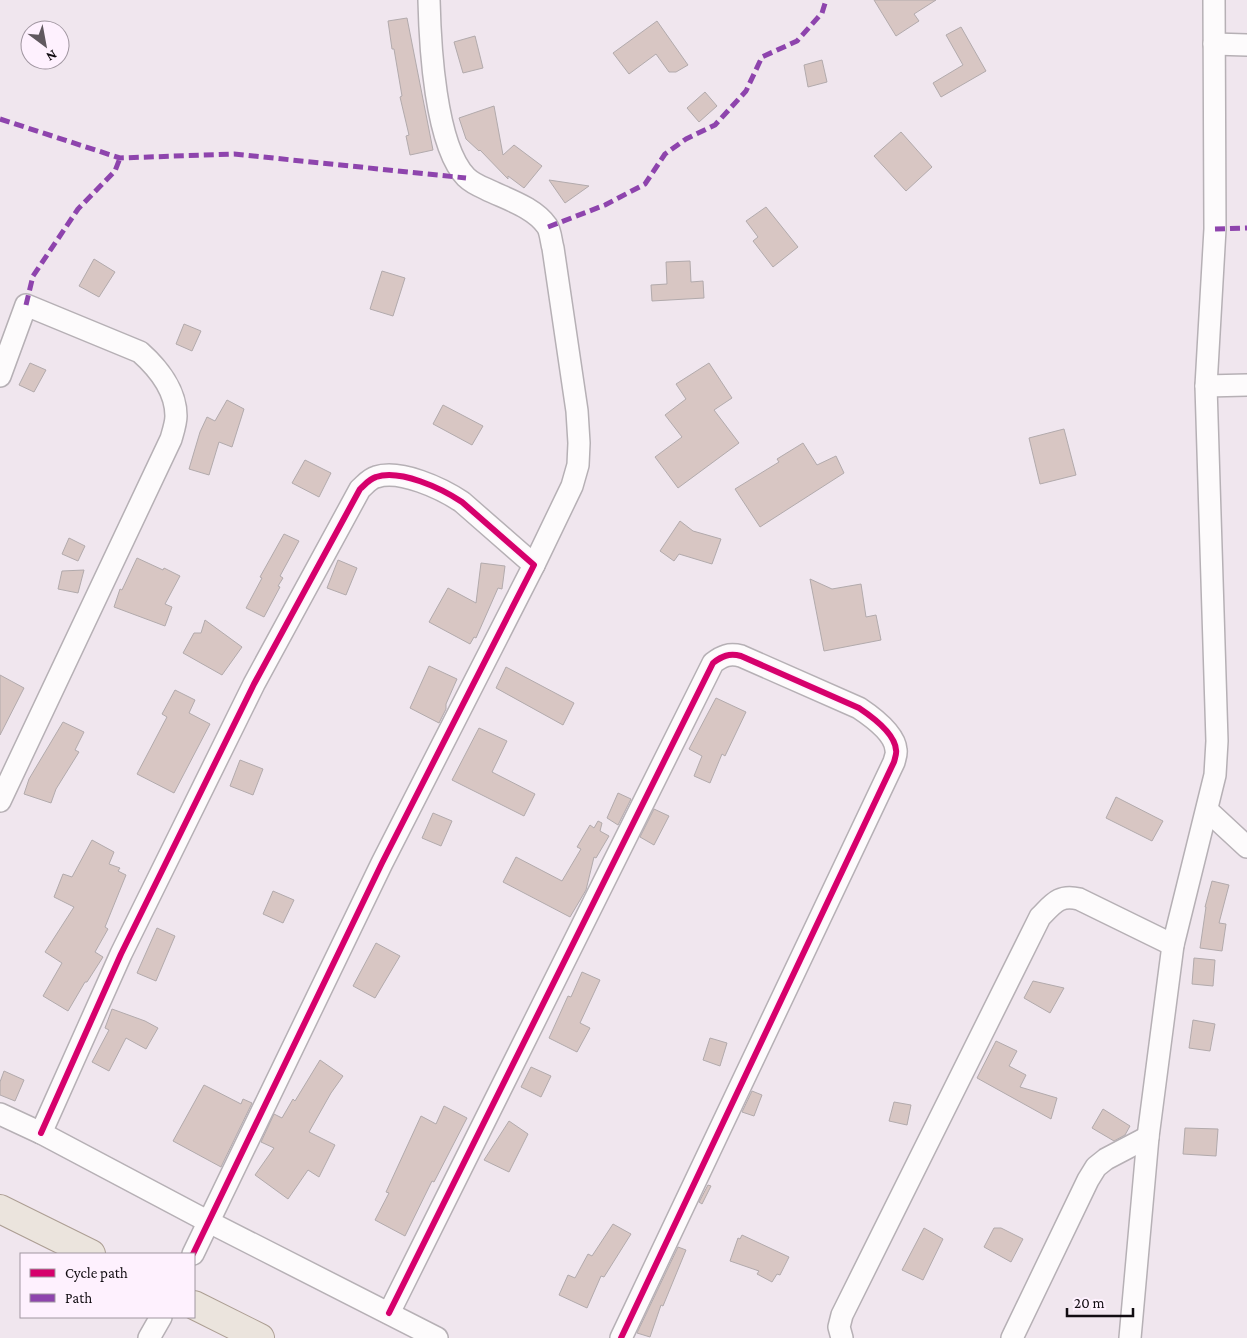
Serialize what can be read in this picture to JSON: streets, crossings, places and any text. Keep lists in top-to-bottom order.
{
  "legend": ["Cycle path", "Path"],
  "scale_bar": "20 m",
  "north": "bottom right"
}
